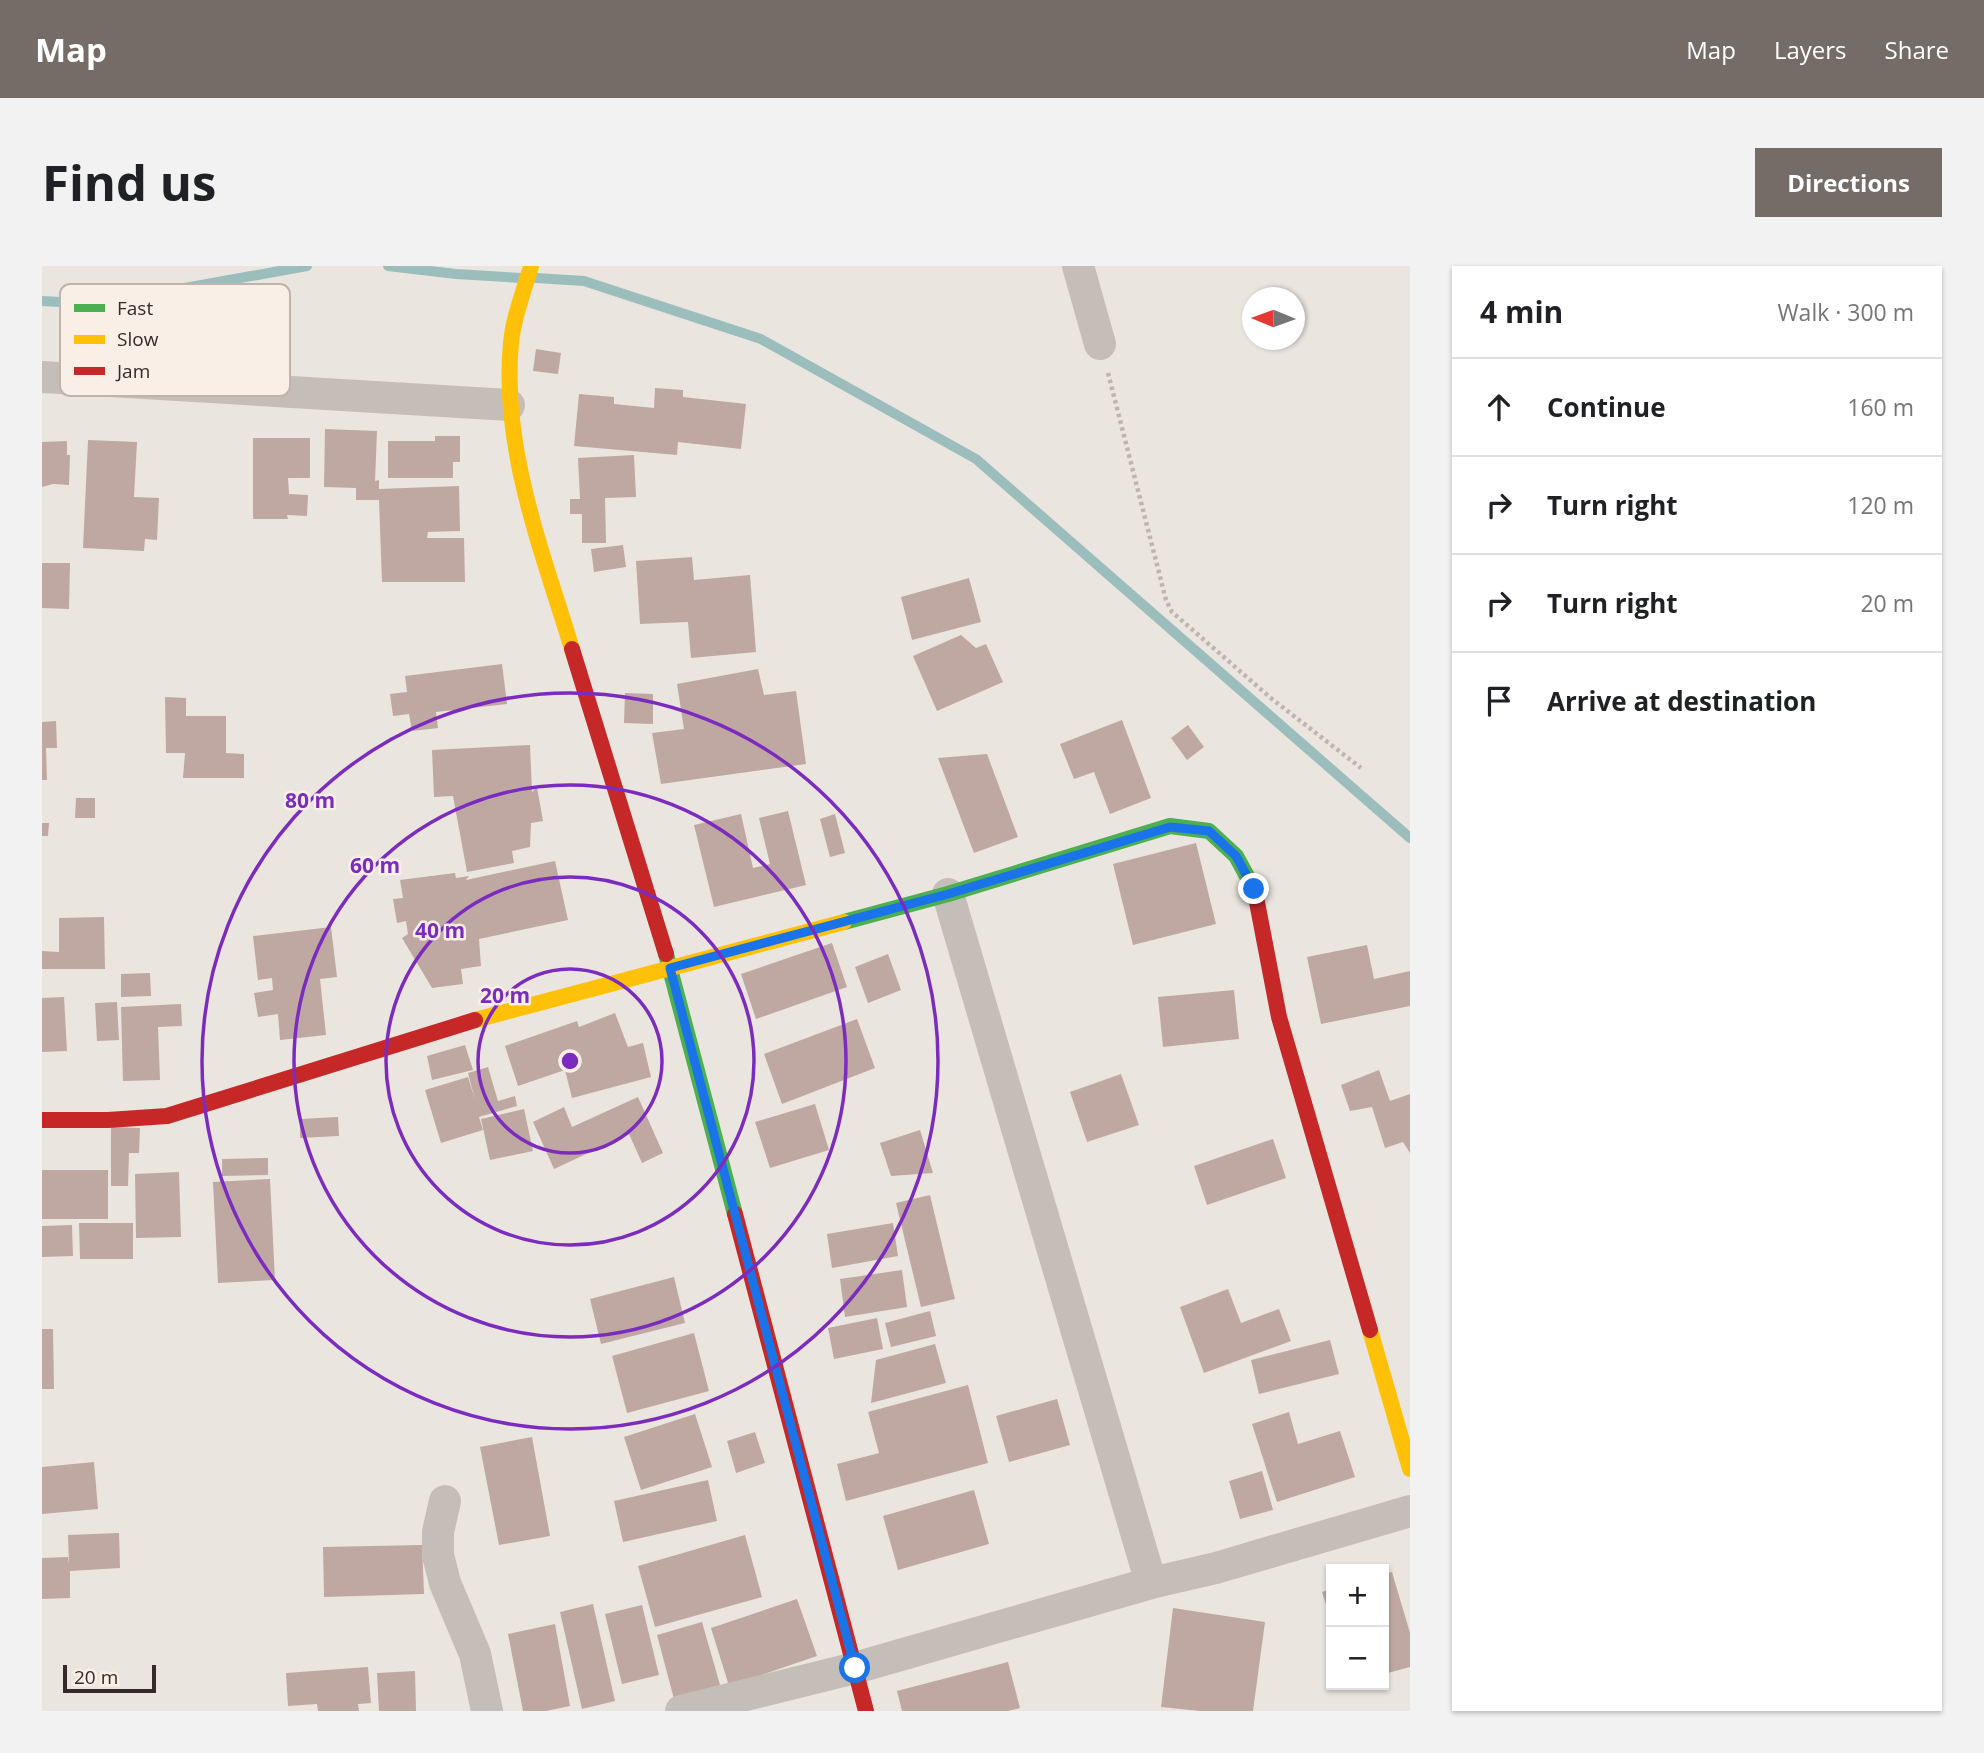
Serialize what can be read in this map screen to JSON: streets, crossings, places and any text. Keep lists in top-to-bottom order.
{
  "legend": ["Fast", "Slow", "Jam"],
  "scale_bar": "20 m",
  "north": "left",
  "page": {
    "header": "Map",
    "nav": ["Map", "Layers", "Share"],
    "buttons": "Directions",
    "title": "Find us",
    "heading": ["4 min", "Walk · 300 m"],
    "list": [
      ["Continue", "160 m"],
      ["Turn right", "120 m"],
      ["Turn right", "20 m"],
      "Arrive at destination"
    ],
    "map_buttons": ["+", "−"],
    "scale": "20 m"
  },
  "rings": [
    "80 m",
    "60 m",
    "40 m",
    "20 m"
  ]
}
